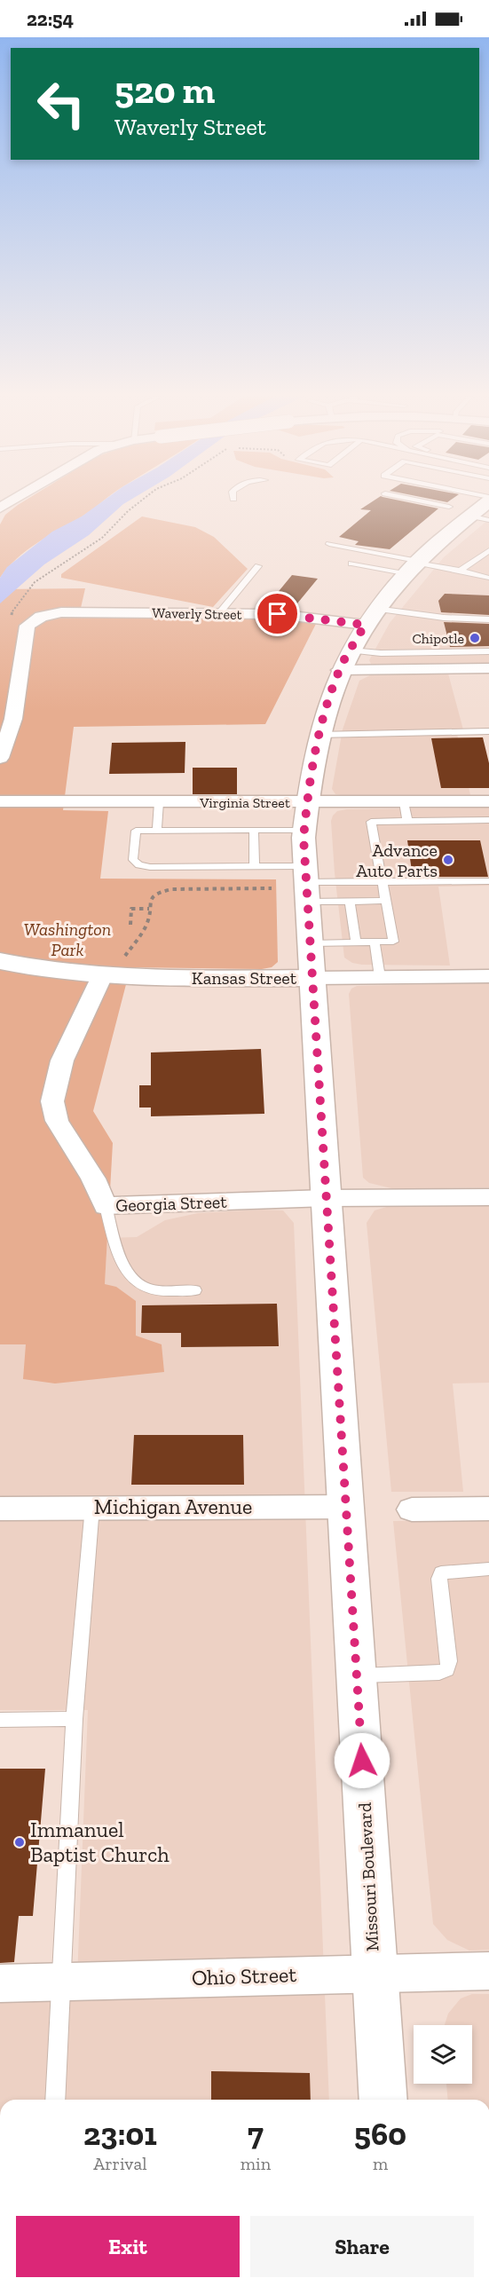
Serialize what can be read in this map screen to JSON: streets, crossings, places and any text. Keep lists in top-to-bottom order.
{
  "streets": {
    "main road": ["Kansas Street", "Missouri Boulevard"],
    "street": [
      "Waverly Street",
      "Virginia Street",
      "Georgia Street",
      "Michigan Avenue",
      "Ohio Street"
    ]
  },
  "crossings": [
    ["Waverly Street", "Missouri Boulevard"],
    ["Virginia Street", "Missouri Boulevard"],
    ["Kansas Street", "Georgia Street"],
    ["Kansas Street", "Missouri Boulevard"],
    ["Georgia Street", "Missouri Boulevard"],
    ["Michigan Avenue", "Missouri Boulevard"],
    ["Missouri Boulevard", "Ohio Street"]
  ],
  "parks": ["Washington Park"],
  "places": ["Chipotle", "Advance Auto Parts", "Immanuel Baptist Church"],
  "page": {
    "status": "22:54",
    "turn": ["520 m", "Waverly Street"],
    "eta": [
      "23:01",
      "Arrival",
      "7",
      "min",
      "560",
      "m"
    ],
    "buttons": ["Exit", "Share"]
  }
}
